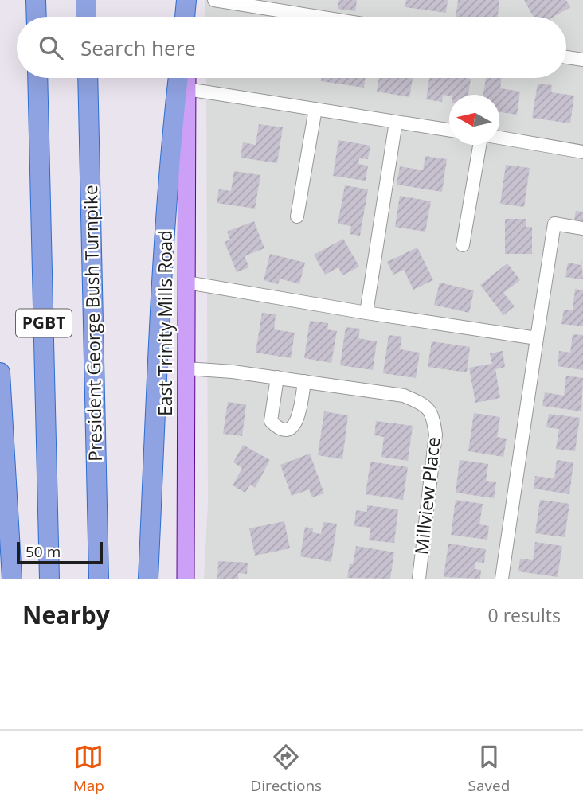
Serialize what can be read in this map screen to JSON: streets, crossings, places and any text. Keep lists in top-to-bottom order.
{
  "streets": {
    "highway": ["PGBT", "President George Bush Turnpike"],
    "main road": ["East Trinity Mills Road"],
    "street": ["Millview Place"]
  },
  "crossings": [
    ["East Trinity Mills Road", "Millview Place"]
  ],
  "scale_bar": "50 m",
  "north": "left",
  "page": {
    "search": "Search here",
    "scale": "50 m",
    "heading": ["Nearby", "0 results"],
    "nav": ["Map", "Directions", "Saved"]
  }
}
